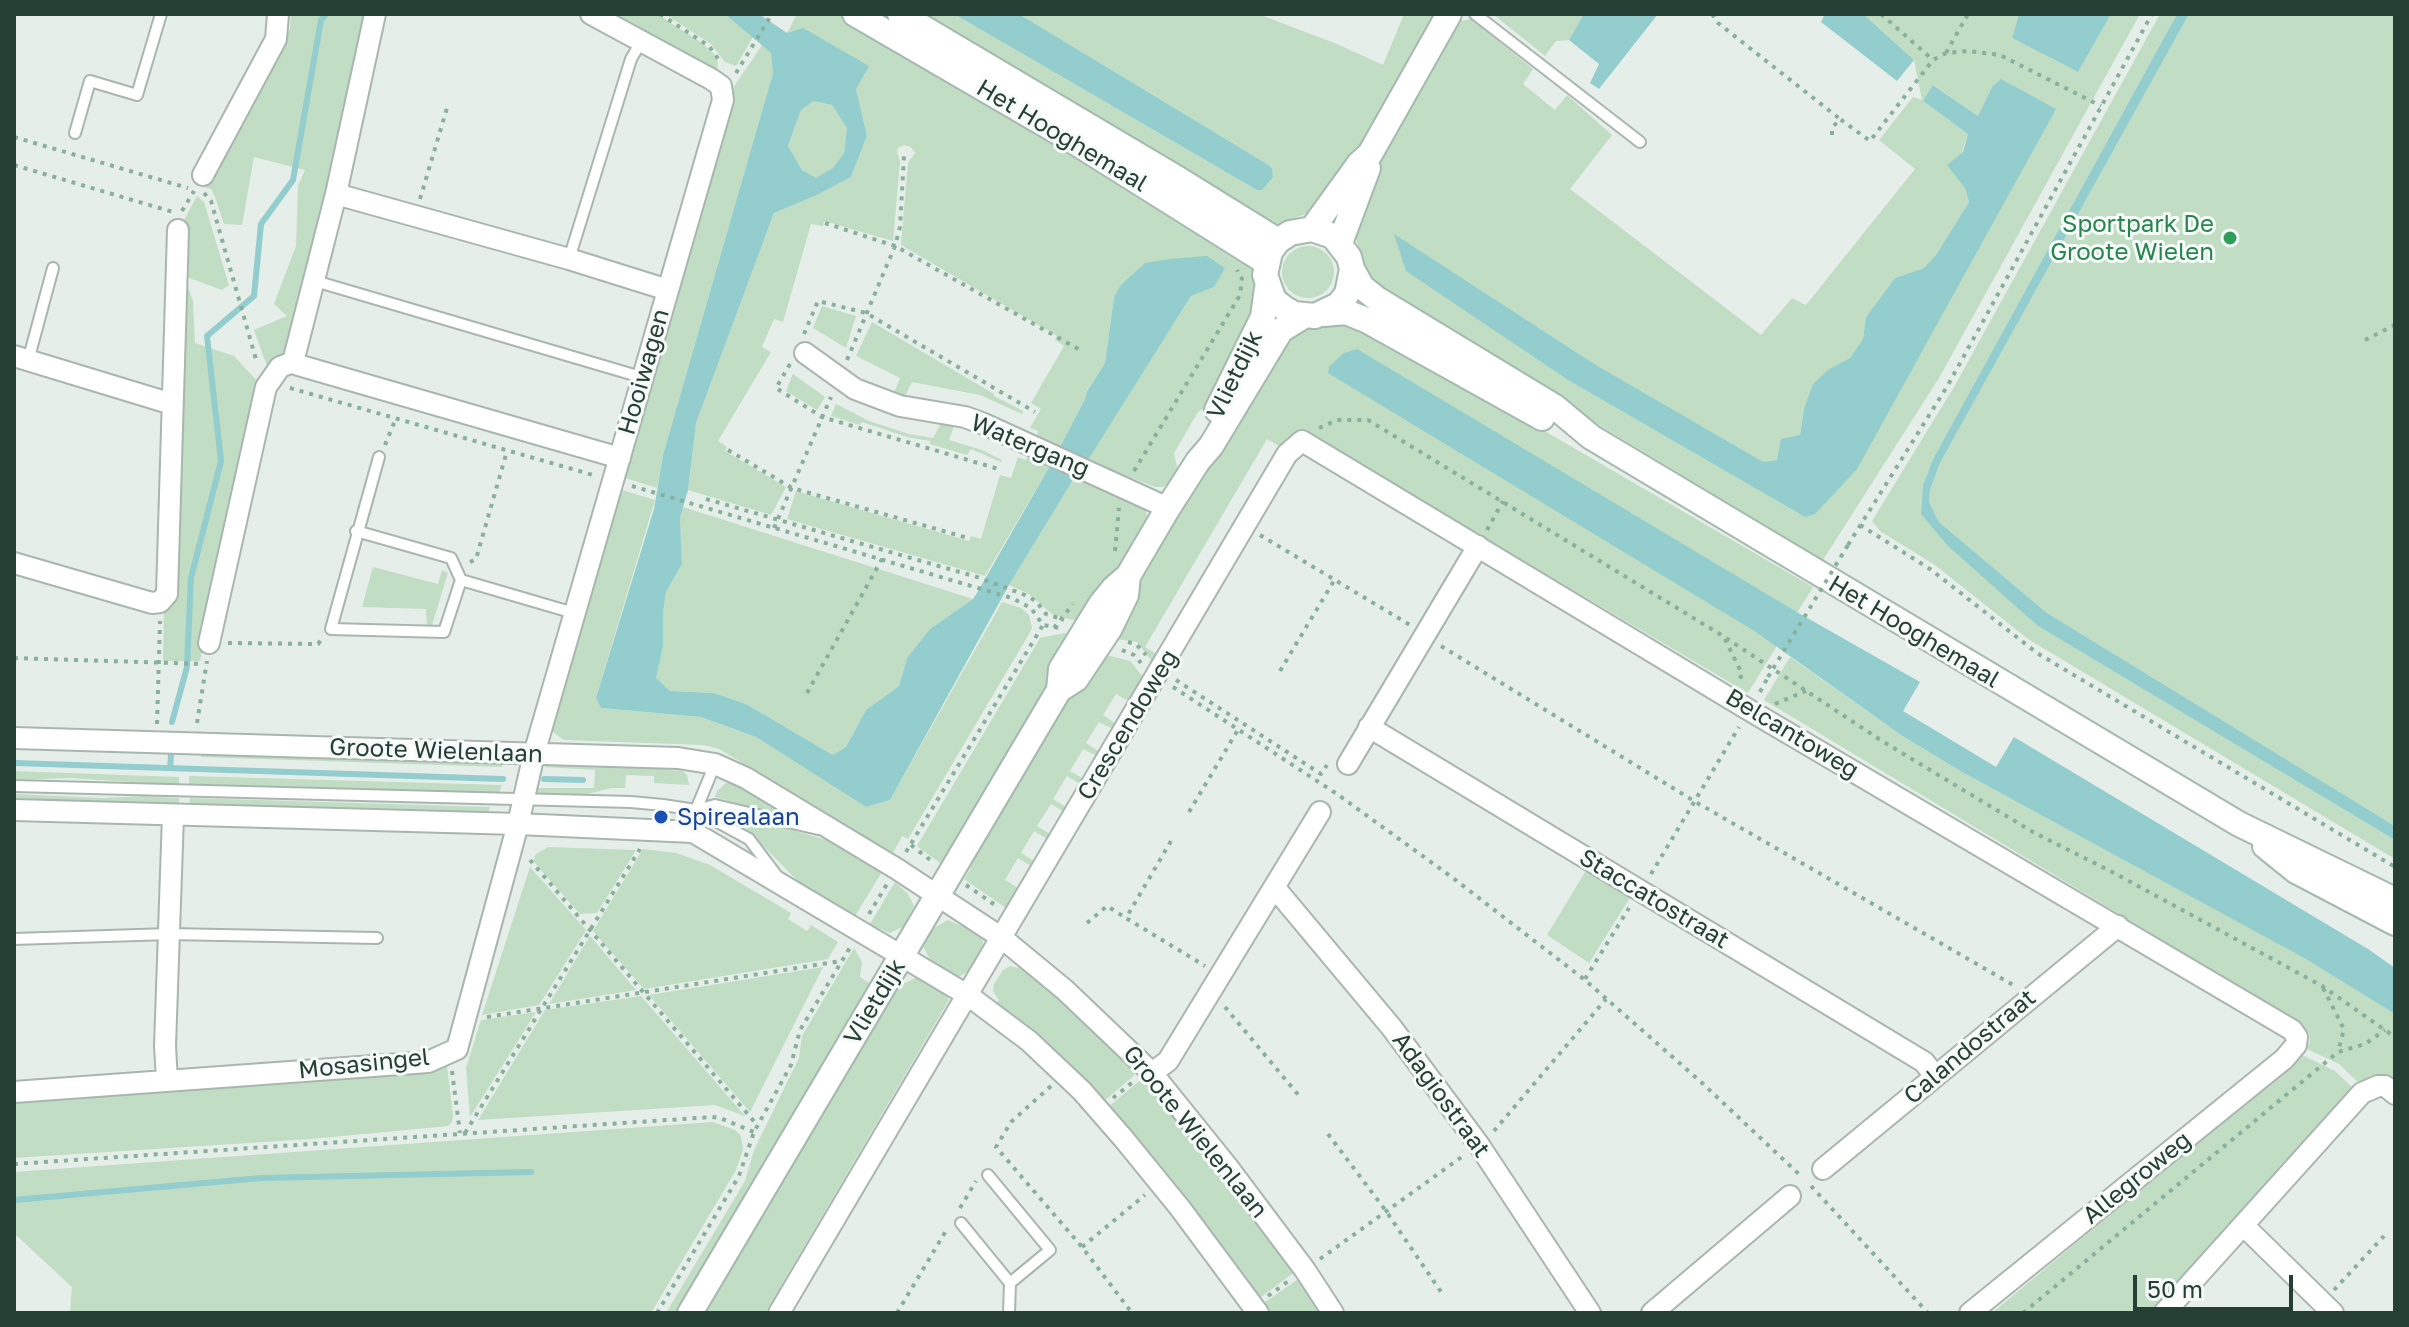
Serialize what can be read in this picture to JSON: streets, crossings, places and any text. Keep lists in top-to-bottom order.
{
  "streets": {
    "street": [
      "Het Hooghemaal",
      "Hooiwagen",
      "Vlietdijk",
      "Watergang",
      "Crescendoweg",
      "Belcantoweg",
      "Groote Wielenlaan",
      "Staccatostraat",
      "Calandostraat",
      "Mosasingel",
      "Adagiostraat",
      "Allegroweg"
    ]
  },
  "crossings": [
    ["Het Hooghemaal", "Vlietdijk"],
    ["Hooiwagen", "Groote Wielenlaan"],
    ["Hooiwagen", "Mosasingel"],
    ["Vlietdijk", "Watergang"],
    ["Vlietdijk", "Groote Wielenlaan"],
    ["Crescendoweg", "Belcantoweg"],
    ["Crescendoweg", "Groote Wielenlaan"],
    ["Belcantoweg", "Calandostraat"],
    ["Belcantoweg", "Allegroweg"],
    ["Groote Wielenlaan", "Mosasingel"],
    ["Staccatostraat", "Calandostraat"]
  ],
  "places": ["Sportpark De Groote Wielen", "Spirealaan"],
  "scale_bar": "50 m"
}
